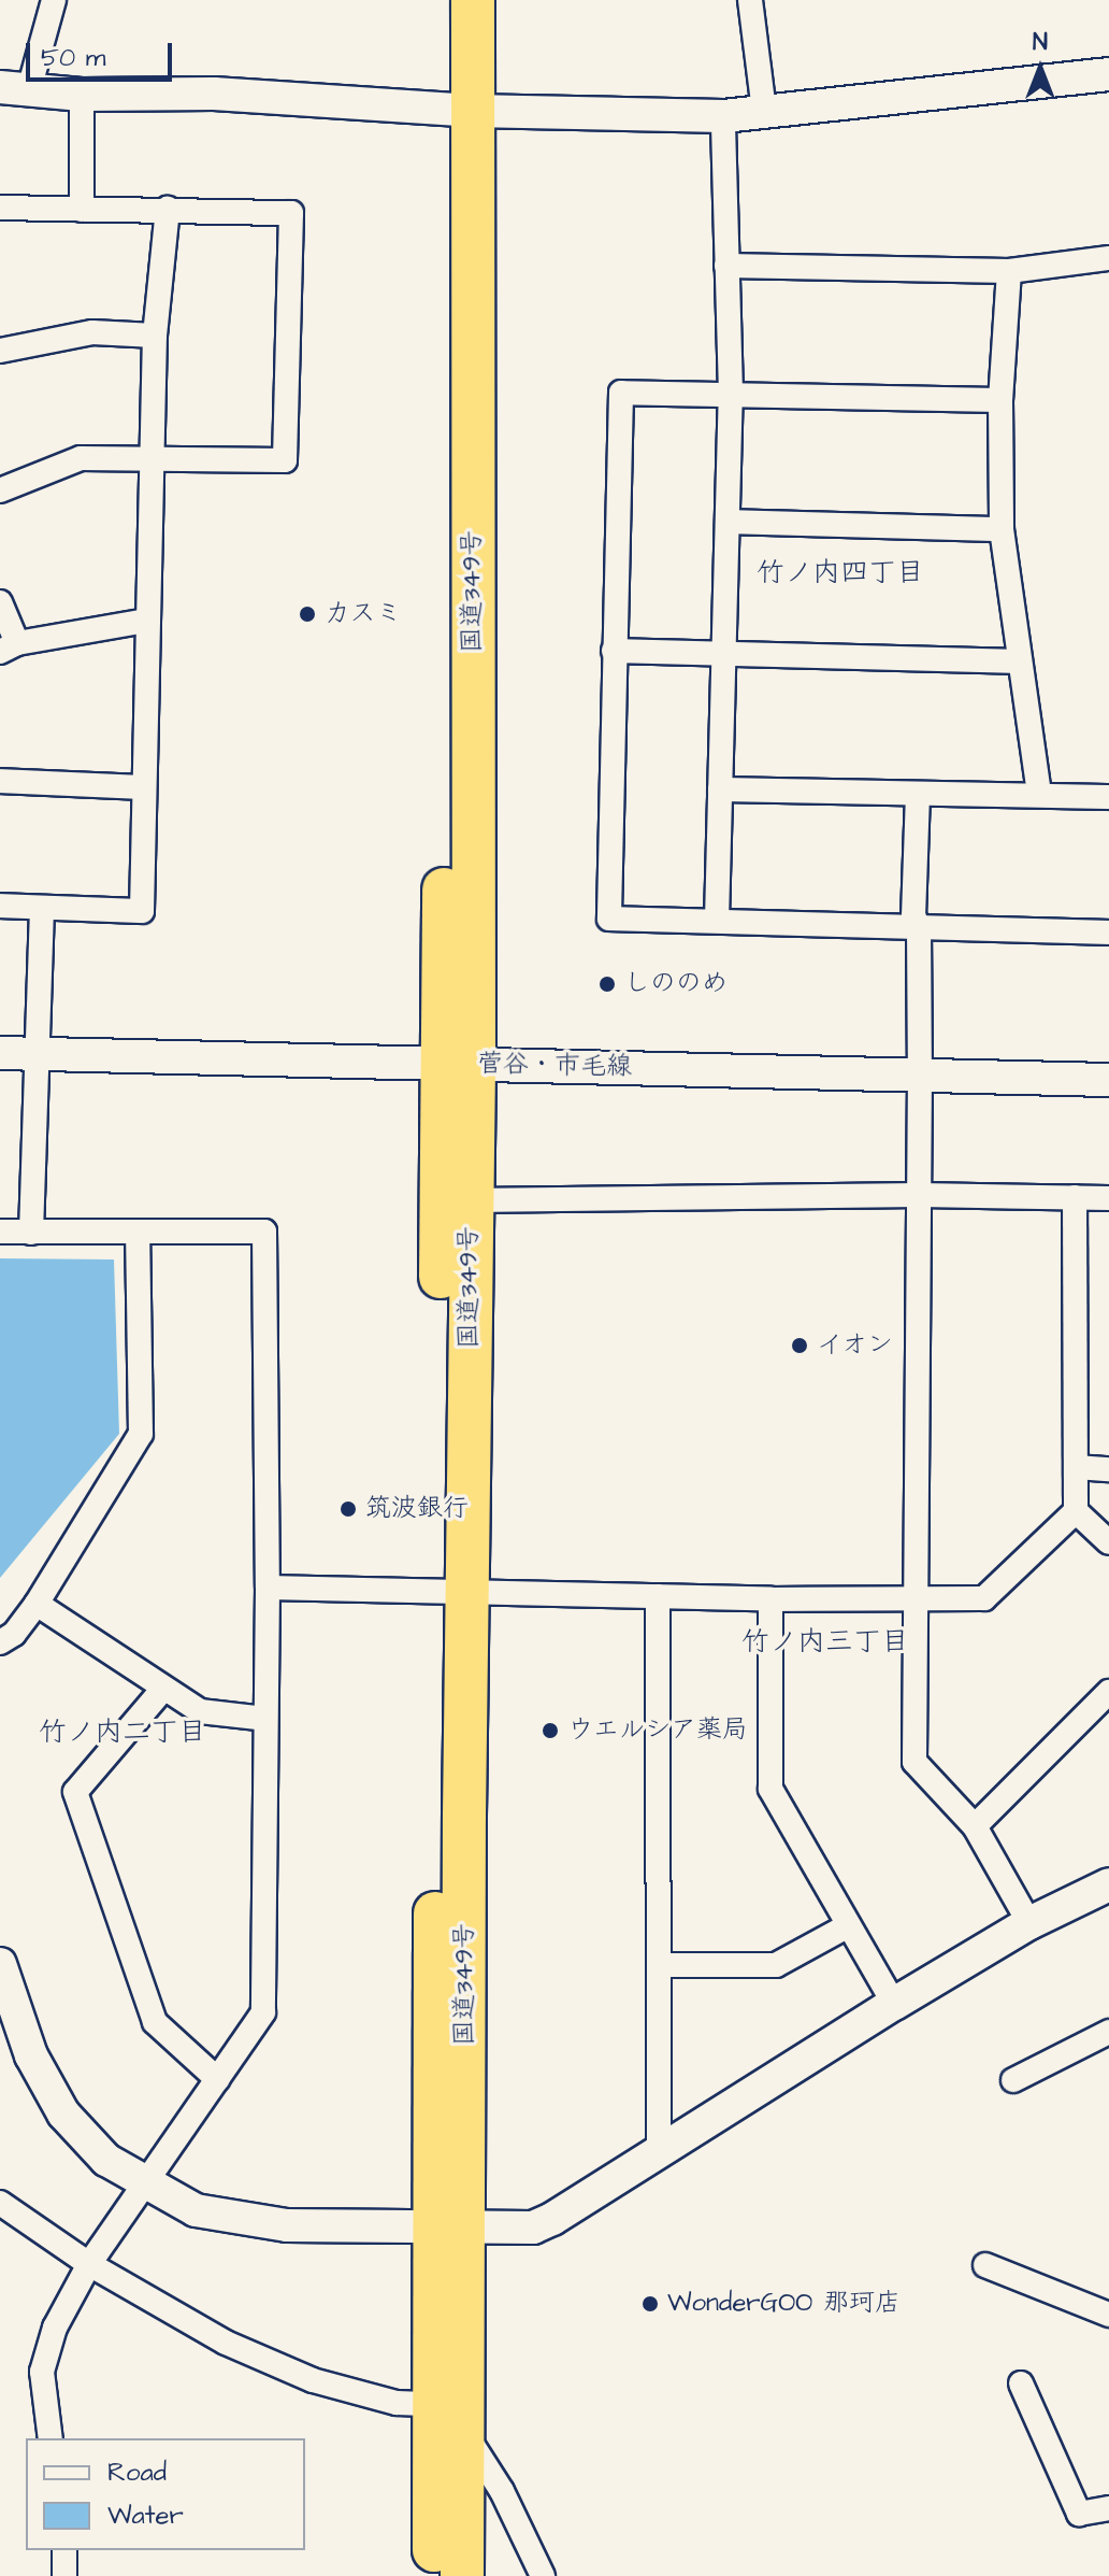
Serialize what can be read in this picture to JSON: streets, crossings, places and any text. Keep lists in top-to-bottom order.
{
  "streets": {
    "highway": ["国道349号"],
    "street": ["菅谷・市毛線"]
  },
  "crossings": [
    ["国道349号", "菅谷・市毛線"]
  ],
  "districts": ["竹ノ内四丁目", "竹ノ内三丁目", "竹ノ内二丁目"],
  "places": [
    "カスミ",
    "しののめ",
    "イオン",
    "筑波銀行",
    "ウエルシア薬局",
    "WonderGOO 那珂店"
  ],
  "legend": ["Road", "Water"],
  "scale_bar": "50 m",
  "north": "top"
}
